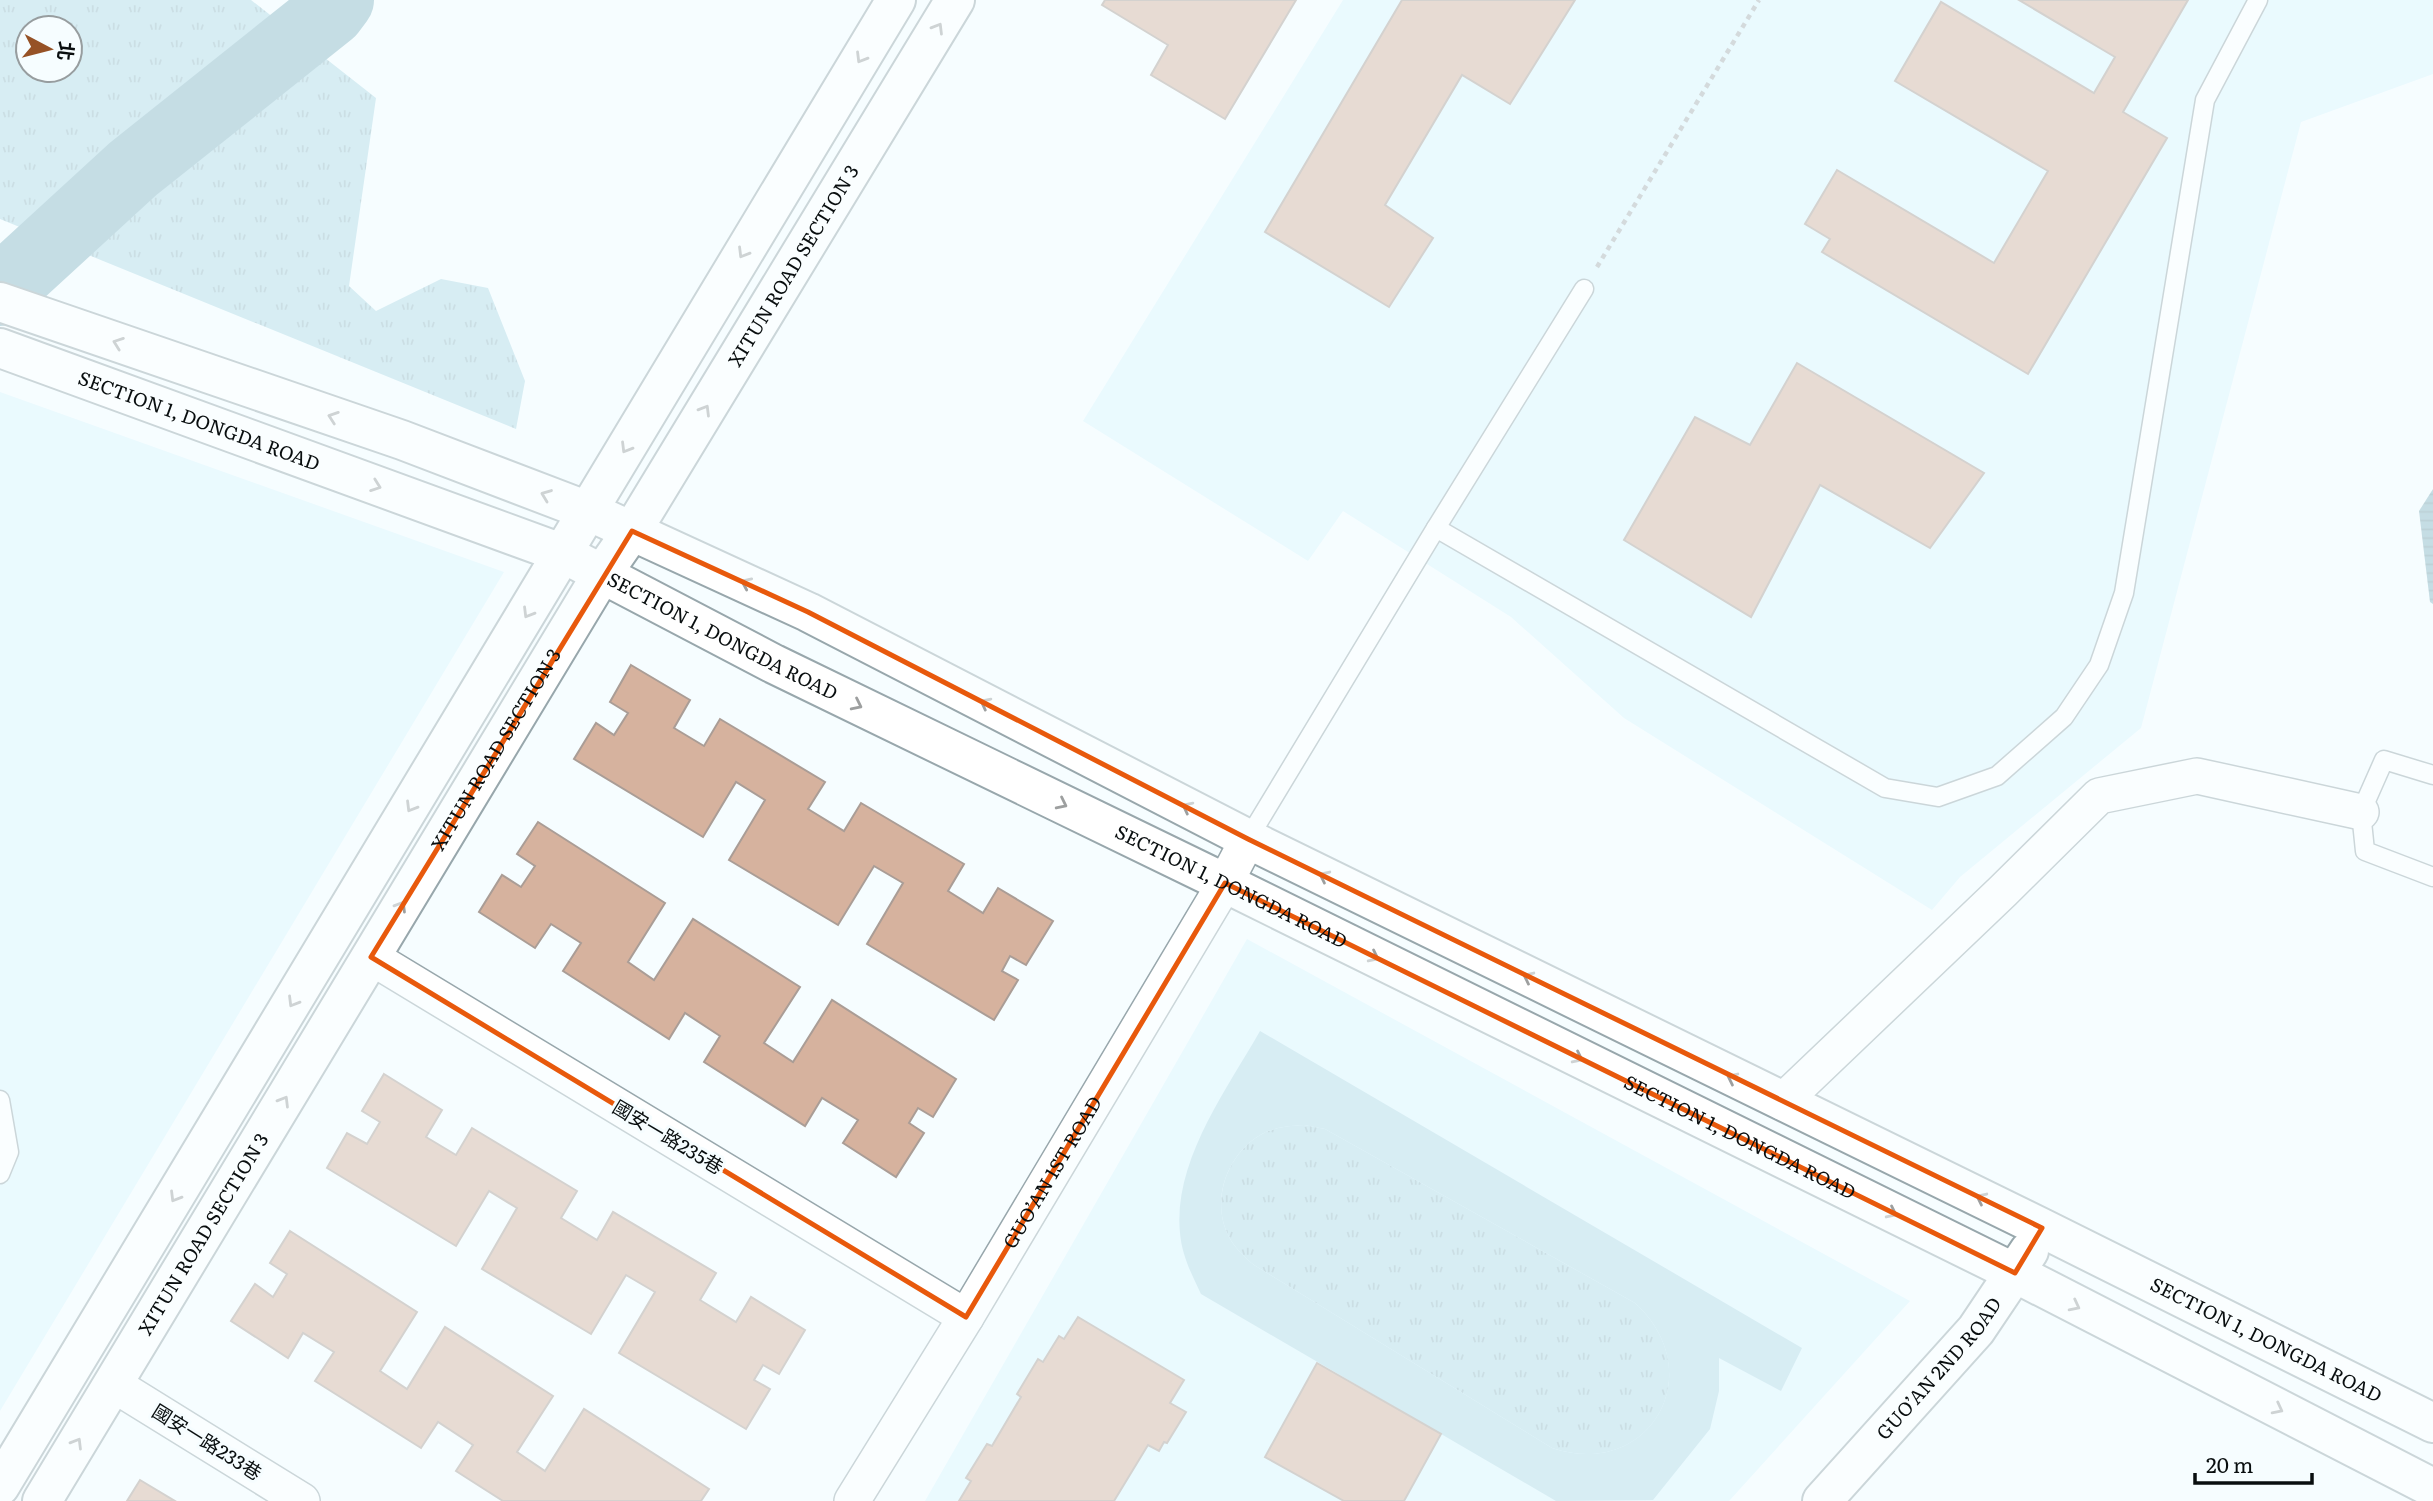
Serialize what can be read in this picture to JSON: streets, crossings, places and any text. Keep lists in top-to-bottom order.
{
  "streets": {
    "street": [
      "XITUN ROAD SECTION 3",
      "SECTION 1, DONGDA ROAD",
      "國安一路235巷",
      "GUO’AN 1ST ROAD",
      "GUO’AN 2ND ROAD",
      "國安一路233巷"
    ]
  },
  "crossings": [
    ["XITUN ROAD SECTION 3", "SECTION 1, DONGDA ROAD"],
    ["XITUN ROAD SECTION 3", "國安一路235巷"],
    ["XITUN ROAD SECTION 3", "國安一路233巷"],
    ["SECTION 1, DONGDA ROAD", "GUO’AN 1ST ROAD"],
    ["SECTION 1, DONGDA ROAD", "GUO’AN 2ND ROAD"],
    ["國安一路235巷", "GUO’AN 1ST ROAD"]
  ],
  "scale_bar": "20 m",
  "north": "right"
}
